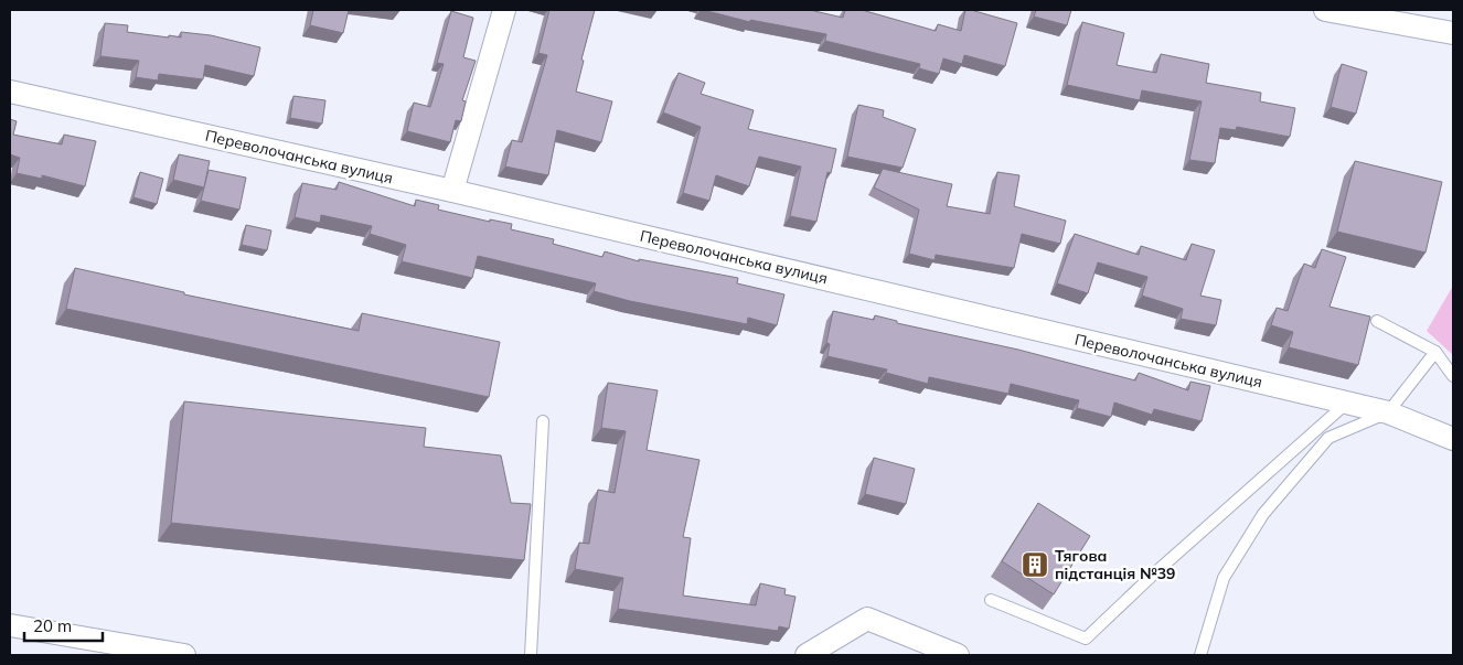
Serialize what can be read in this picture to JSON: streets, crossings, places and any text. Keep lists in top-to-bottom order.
{
  "streets": {
    "street": ["Переволочанська вулиця"]
  },
  "places": {
    "building": ["Тягова пiдстанцiя №39"]
  },
  "scale_bar": "20 m"
}
